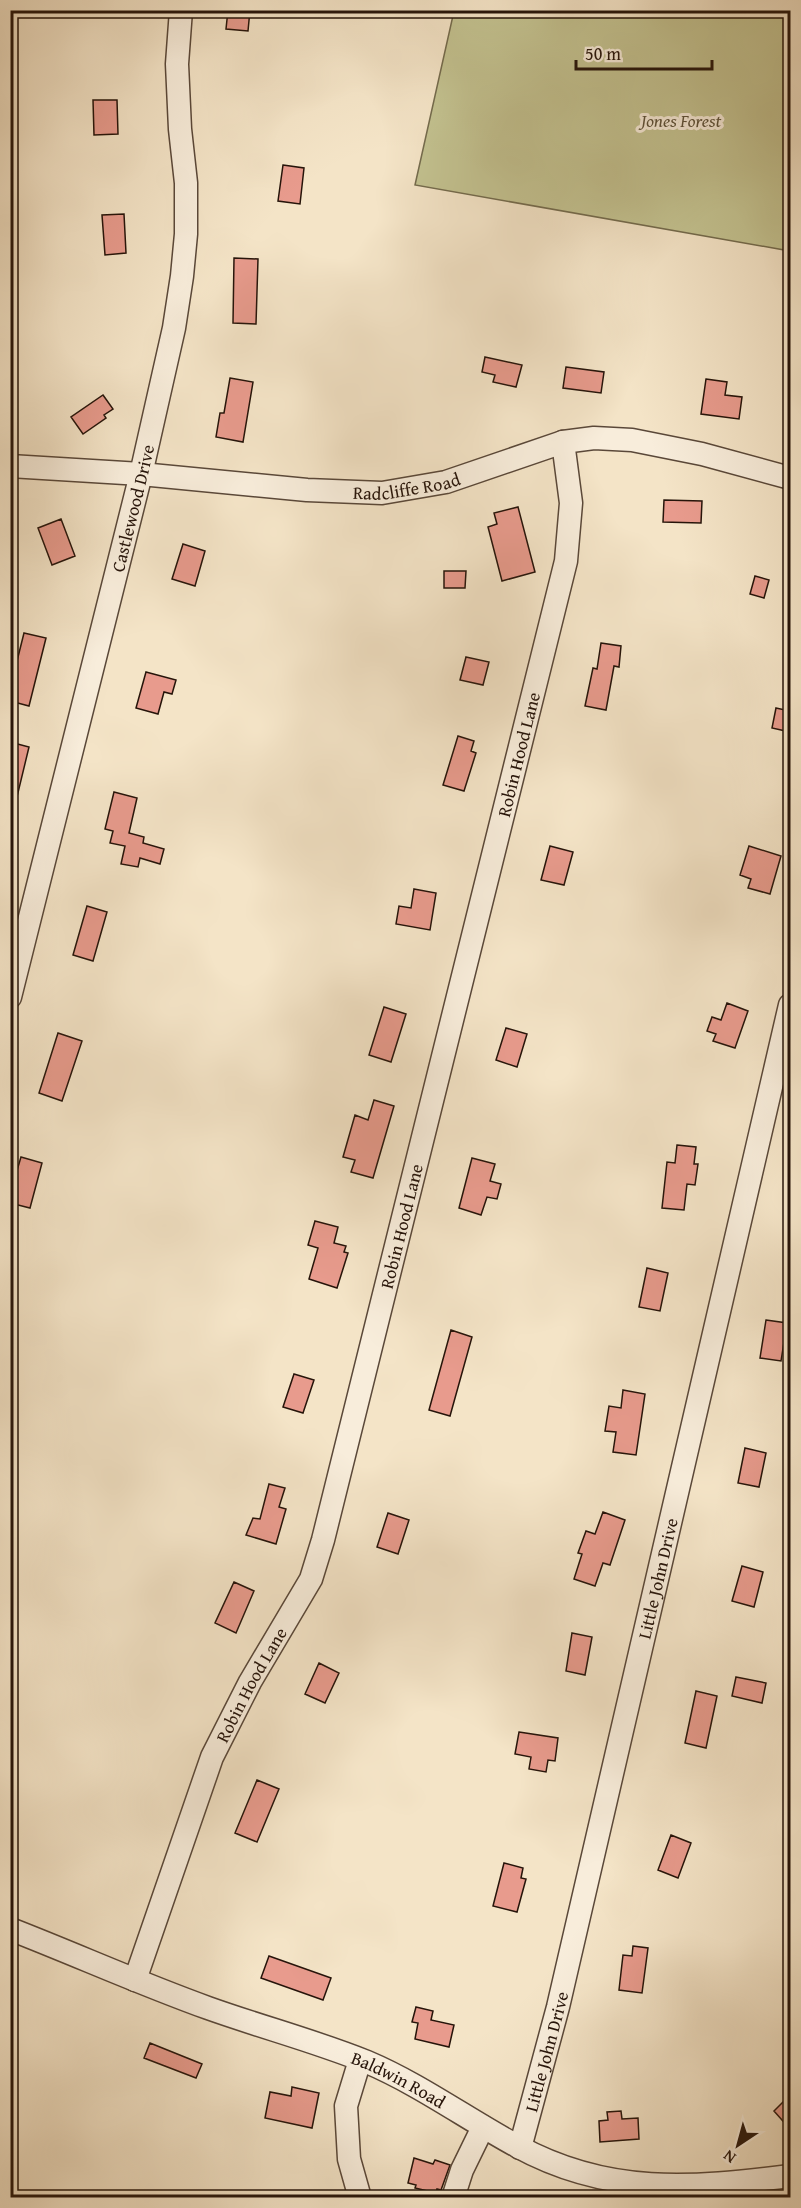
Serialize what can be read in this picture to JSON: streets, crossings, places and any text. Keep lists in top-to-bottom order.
{
  "streets": {
    "street": [
      "Radcliffe Road",
      "Castlewood Drive",
      "Robin Hood Lane",
      "Little John Drive",
      "Baldwin Road"
    ]
  },
  "crossings": [
    ["Radcliffe Road", "Castlewood Drive"],
    ["Radcliffe Road", "Robin Hood Lane"],
    ["Robin Hood Lane", "Baldwin Road"],
    ["Little John Drive", "Baldwin Road"]
  ],
  "parks": ["Jones Forest"],
  "scale_bar": "50 m",
  "north": "bottom left"
}
